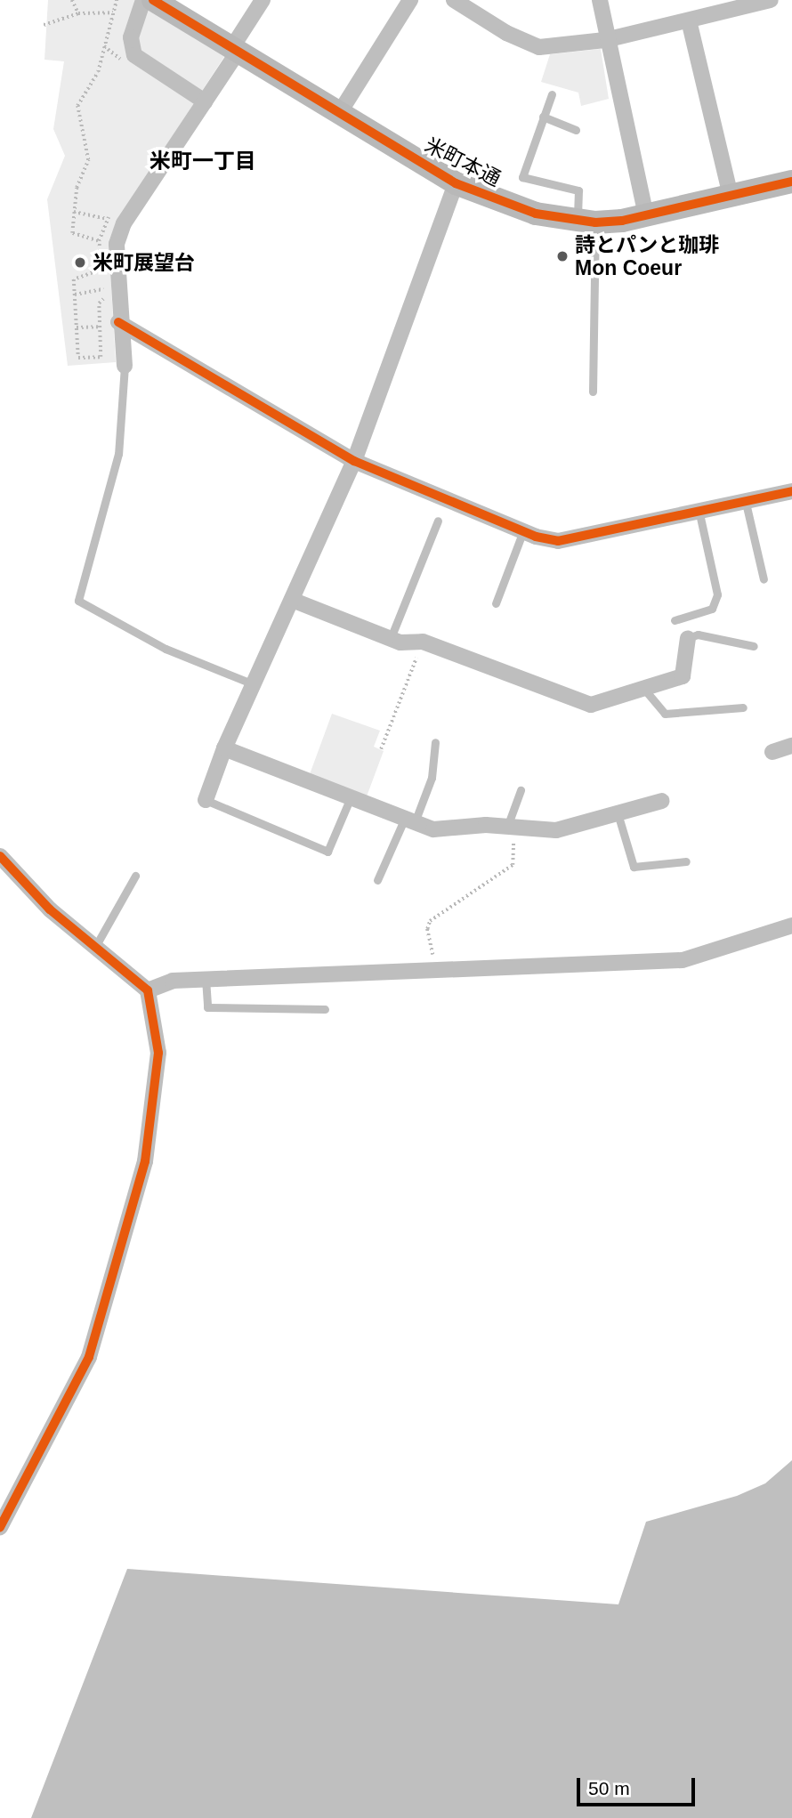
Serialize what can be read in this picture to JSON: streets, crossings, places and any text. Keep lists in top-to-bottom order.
{
  "streets": {
    "street": ["米町本通"]
  },
  "districts": ["米町一丁目"],
  "places": ["詩とパンと珈琲 Mon Coeur", "米町展望台"],
  "scale_bar": "50 m"
}
